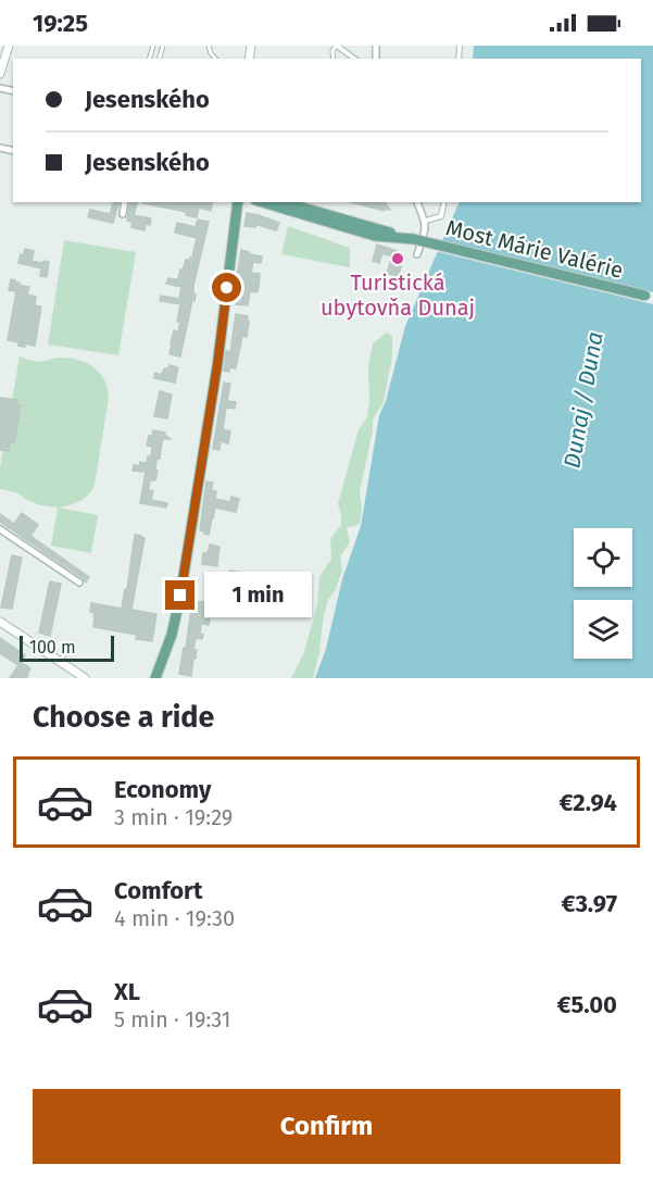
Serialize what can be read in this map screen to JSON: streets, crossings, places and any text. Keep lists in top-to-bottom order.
{
  "streets": {
    "main road": ["Most Márie Valérie"]
  },
  "water": ["Dunaj / Duna"],
  "places": ["Turistická ubytovňa Dunaj"],
  "scale_bar": "100 m",
  "page": {
    "status": "19:25",
    "banner": ["Jesenského", "Jesenského"],
    "bubble": "1 min",
    "scale": "100 m",
    "heading": "Choose a ride",
    "list": [
      {
        "name": "Economy",
        "note": "3 min · 19:29",
        "value": "€2.94"
      },
      {
        "name": "Comfort",
        "note": "4 min · 19:30",
        "value": "€3.97"
      },
      {
        "name": "XL",
        "note": "5 min · 19:31",
        "value": "€5.00"
      }
    ],
    "buttons": "Confirm"
  }
}
